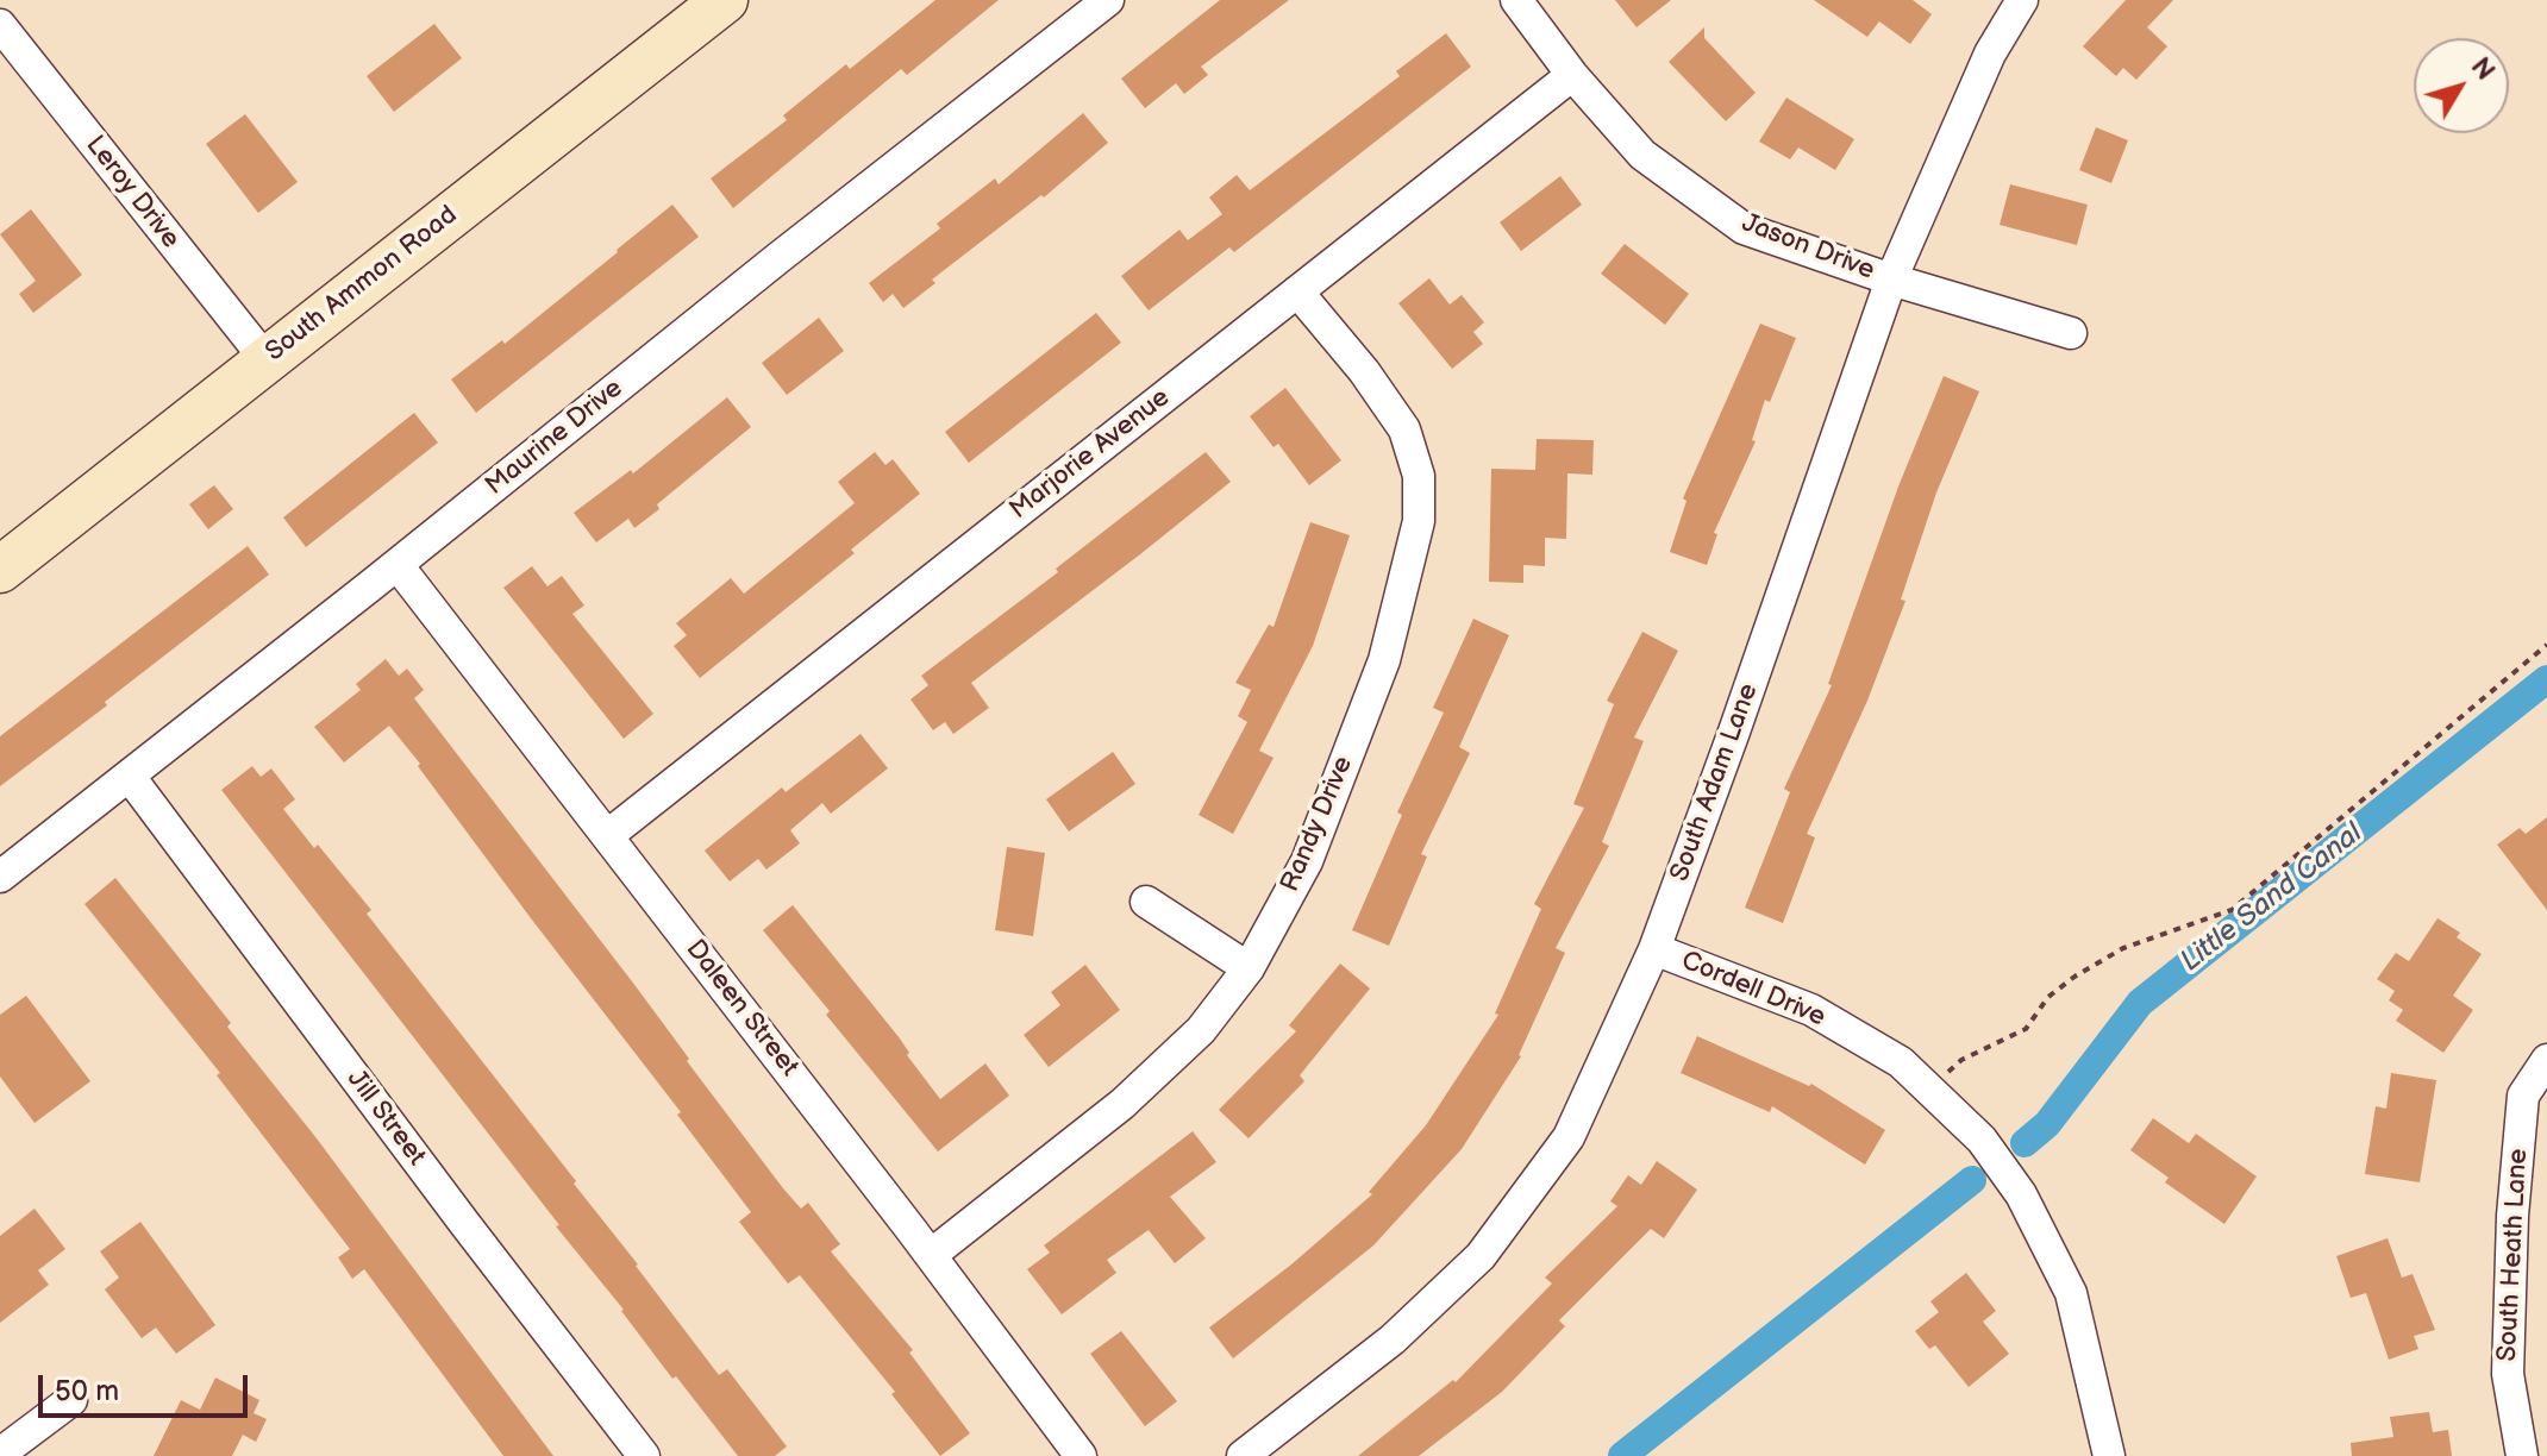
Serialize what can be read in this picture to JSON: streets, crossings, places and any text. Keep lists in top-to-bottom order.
{
  "streets": {
    "main road": ["South Ammon Road"],
    "street": [
      "Leroy Drive",
      "Jason Drive",
      "Maurine Drive",
      "Marjorie Avenue",
      "South Adam Lane",
      "Randy Drive",
      "Cordell Drive",
      "Daleen Street",
      "Jill Street",
      "South Heath Lane"
    ]
  },
  "crossings": [
    ["Leroy Drive", "South Ammon Road"],
    ["Jason Drive", "Marjorie Avenue"],
    ["Jason Drive", "South Adam Lane"],
    ["Maurine Drive", "Daleen Street"],
    ["Maurine Drive", "Jill Street"],
    ["Marjorie Avenue", "Randy Drive"],
    ["Marjorie Avenue", "Daleen Street"],
    ["South Adam Lane", "Cordell Drive"],
    ["Randy Drive", "Daleen Street"]
  ],
  "water": ["Little Sand Canal"],
  "scale_bar": "50 m",
  "north": "top right"
}
